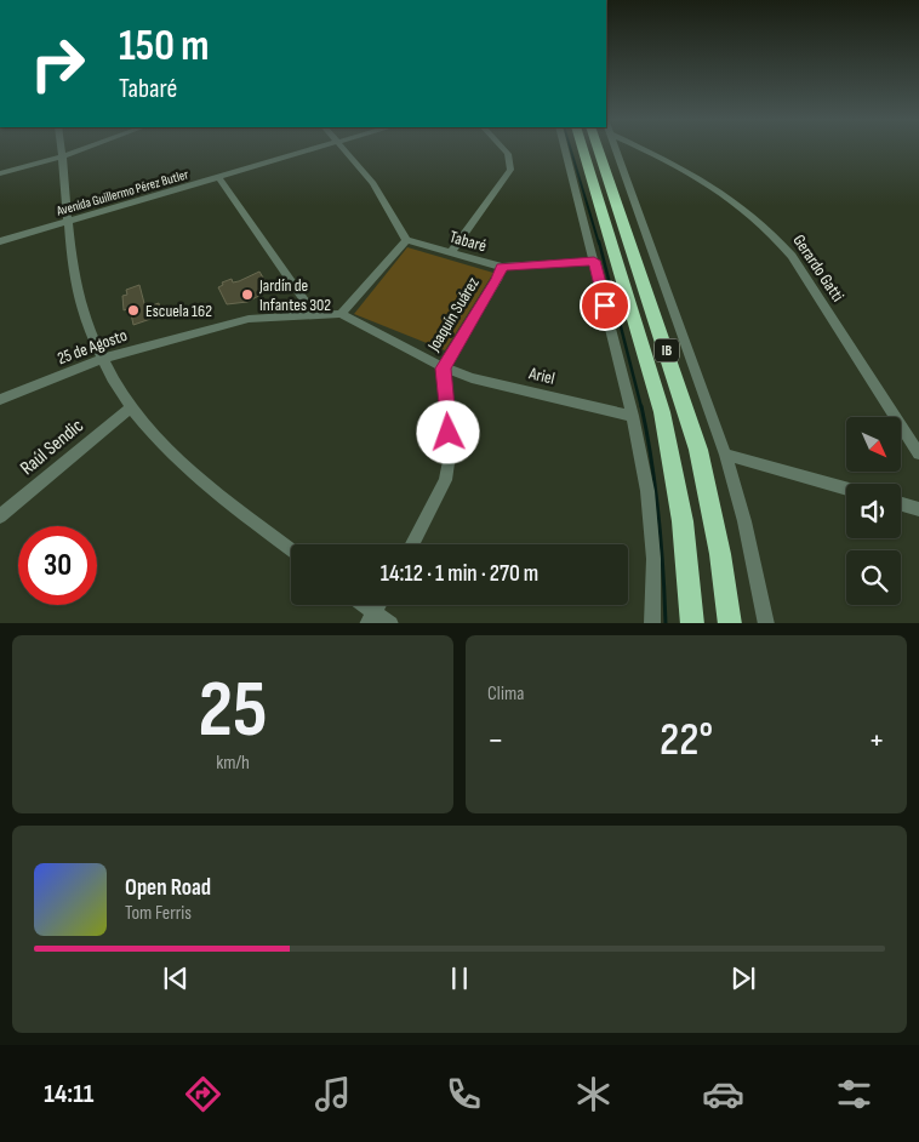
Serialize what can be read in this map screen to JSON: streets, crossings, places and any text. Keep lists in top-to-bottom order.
{
  "streets": {
    "highway": ["IB"],
    "street": [
      "Avenida Guillermo Pérez Butler",
      "Tabaré",
      "Gerardo Gatti",
      "Joaquín Suárez",
      "25 de Agosto",
      "Ariel",
      "Raúl Sendic"
    ]
  },
  "crossings": [
    ["Tabaré", "Joaquín Suárez"],
    ["Joaquín Suárez", "Ariel"],
    ["25 de Agosto", "Ariel"]
  ],
  "places": ["Jardín de Infantes 302", "Escuela 162"],
  "north": "bottom right",
  "page": {
    "turn": ["150 m", "Tabaré"],
    "limit": "30",
    "trip": "14:12 · 1 min · 270 m",
    "tile": [
      ["25", "km/h"],
      "Clima"
    ],
    "heat": ["−", "22°", "+"],
    "song": ["Open Road", "Tom Ferris"],
    "tabs": "14:11"
  }
}
